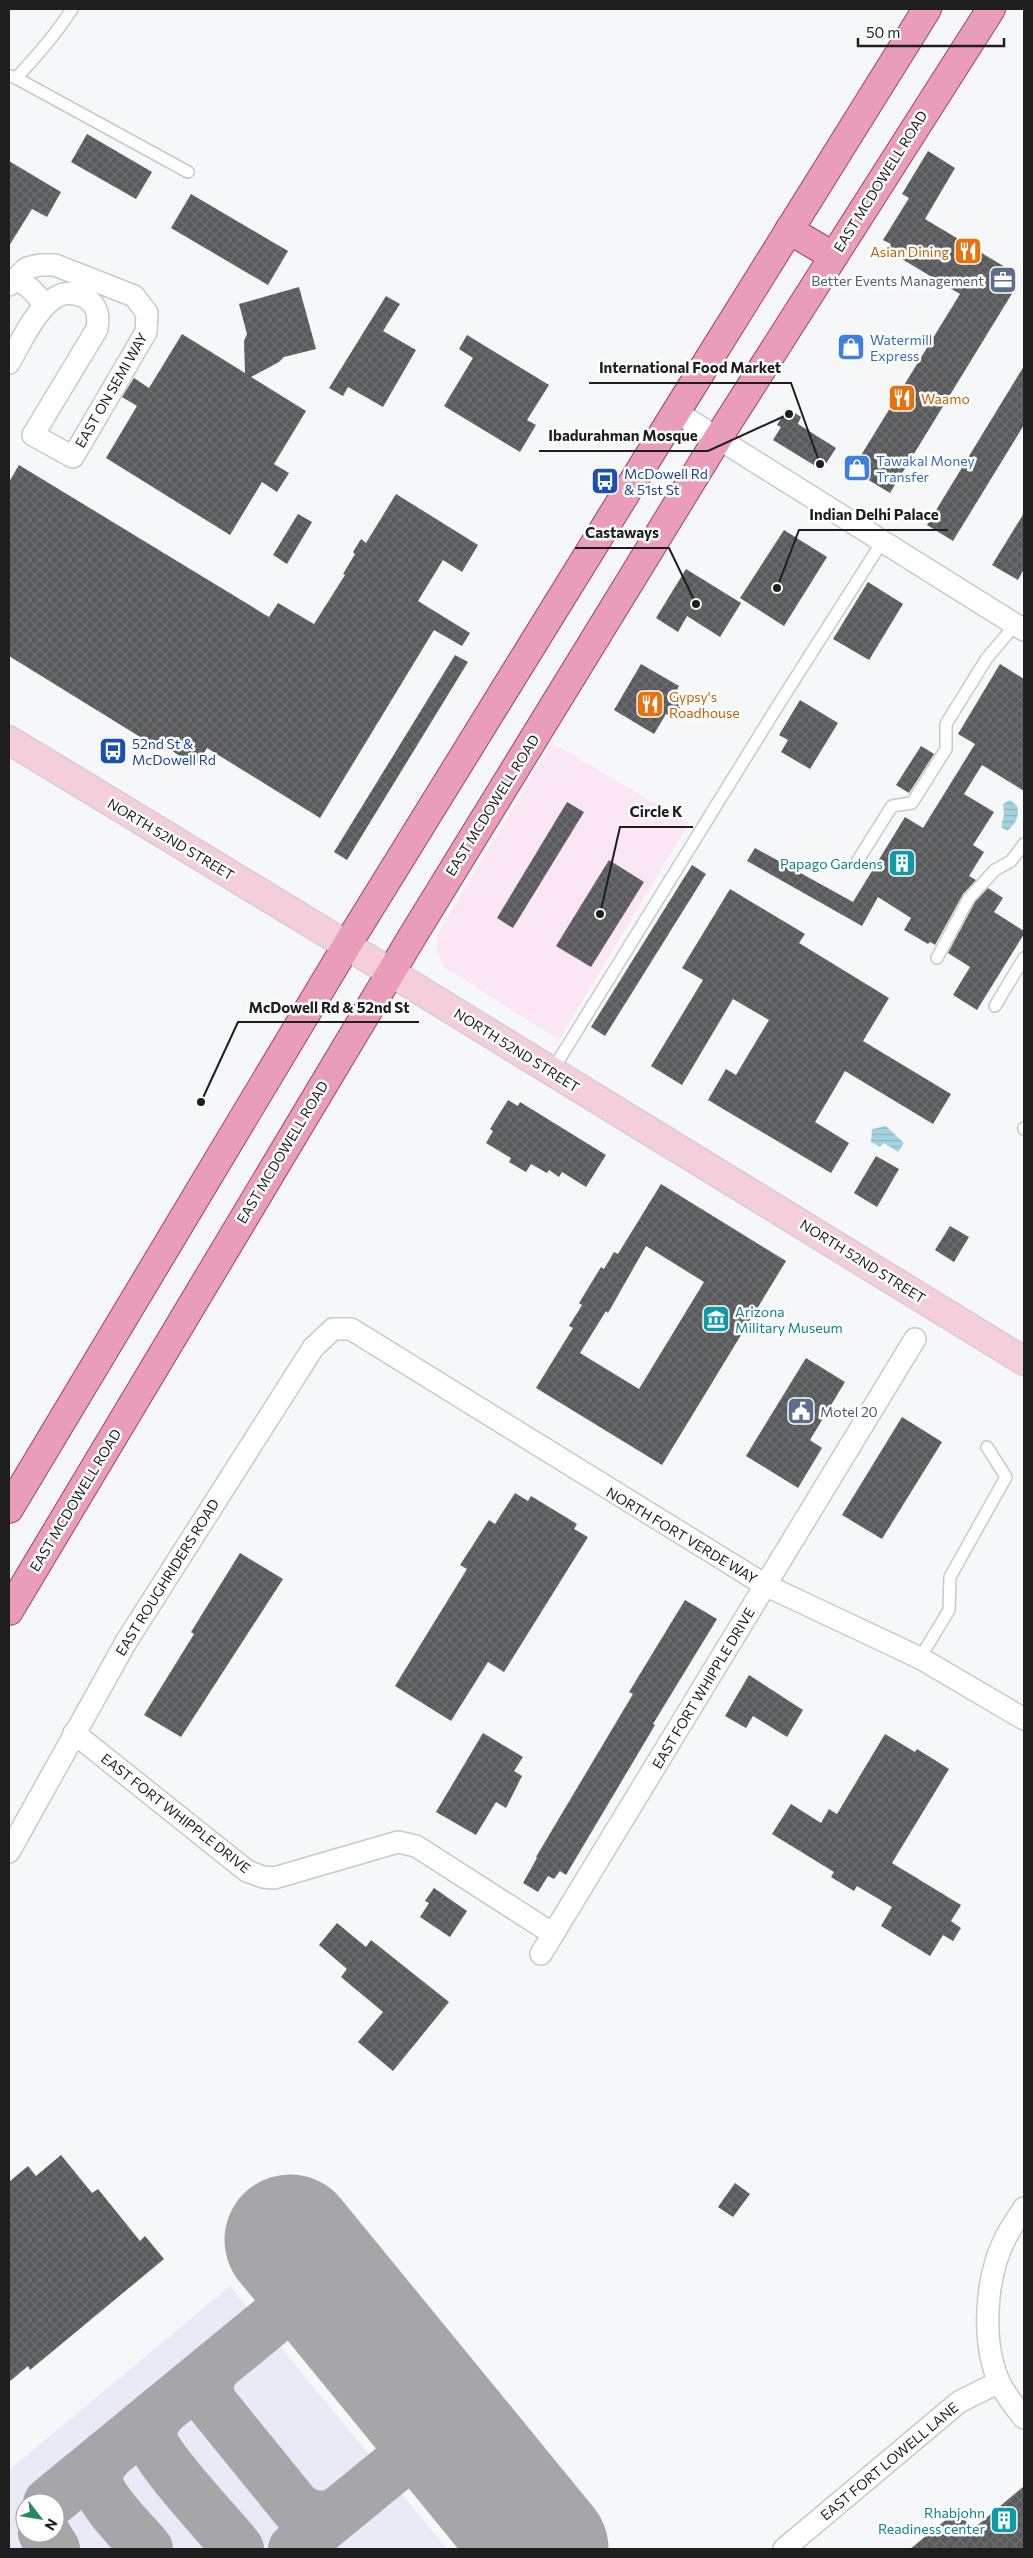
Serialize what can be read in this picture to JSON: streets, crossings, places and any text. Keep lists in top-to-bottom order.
{
  "streets": {
    "main road": ["EAST MCDOWELL ROAD", "NORTH 52ND STREET"],
    "street": [
      "EAST ON SEMI WAY",
      "NORTH FORT VERDE WAY",
      "EAST ROUGHRIDERS ROAD",
      "EAST FORT WHIPPLE DRIVE",
      "EAST FORT LOWELL LANE"
    ]
  },
  "crossings": [
    ["EAST MCDOWELL ROAD", "NORTH 52ND STREET"],
    ["NORTH FORT VERDE WAY", "EAST ROUGHRIDERS ROAD"],
    ["NORTH FORT VERDE WAY", "EAST FORT WHIPPLE DRIVE"],
    ["EAST ROUGHRIDERS ROAD", "EAST FORT WHIPPLE DRIVE"]
  ],
  "places": {
    "restaurant": ["Asian Dining", "Waamo", "Gypsy's Roadhouse"],
    "office": ["Better Events Management"],
    "shop": ["Watermill Express", "Tawakal Money Transfer"],
    "other": [
      "Ibadurahman Mosque",
      "International Food Market",
      "Indian Delhi Palace",
      "Castaways",
      "Circle K",
      "McDowell Rd & 52nd St"
    ],
    "bus stop": ["McDowell Rd & 51st St", "52nd St & McDowell Rd"],
    "building": ["Papago Gardens", "Rhabjohn Readiness center"],
    "museum": ["Arizona Military Museum"],
    "public building": ["Motel 20"]
  },
  "scale_bar": "50 m",
  "north": "bottom right"
}
